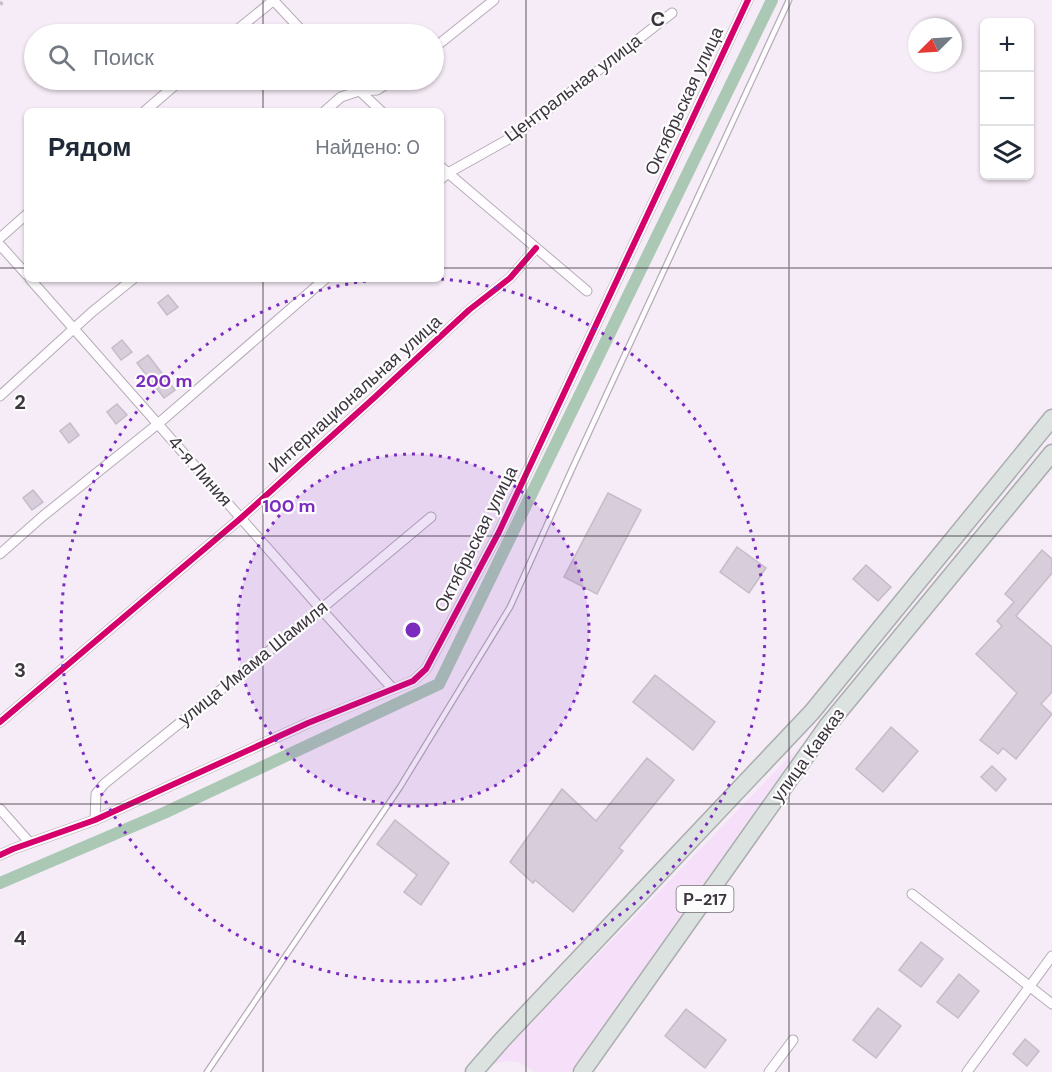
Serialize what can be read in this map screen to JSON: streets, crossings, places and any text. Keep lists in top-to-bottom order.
{
  "streets": {
    "highway": ["улица Кавказ", "Р-217"],
    "street": [
      "Центральная улица",
      "Октябрьская улица",
      "Интернациональная улица",
      "4-я Линия",
      "улица Имама Шамиля"
    ]
  },
  "crossings": [
    ["Октябрьская улица", "4-я Линия"],
    ["Октябрьская улица", "улица Имама Шамиля"],
    ["Интернациональная улица", "4-я Линия"],
    ["4-я Линия", "улица Имама Шамиля"]
  ],
  "north": "bottom left",
  "page": {
    "map_buttons": ["+", "−"],
    "search": "Поиск",
    "heading": ["Рядом", "Найдено: 0"]
  },
  "grid": {
    "columns": ["C"],
    "rows": ["2", "3", "4"]
  },
  "rings": ["200 m", "100 m"]
}
